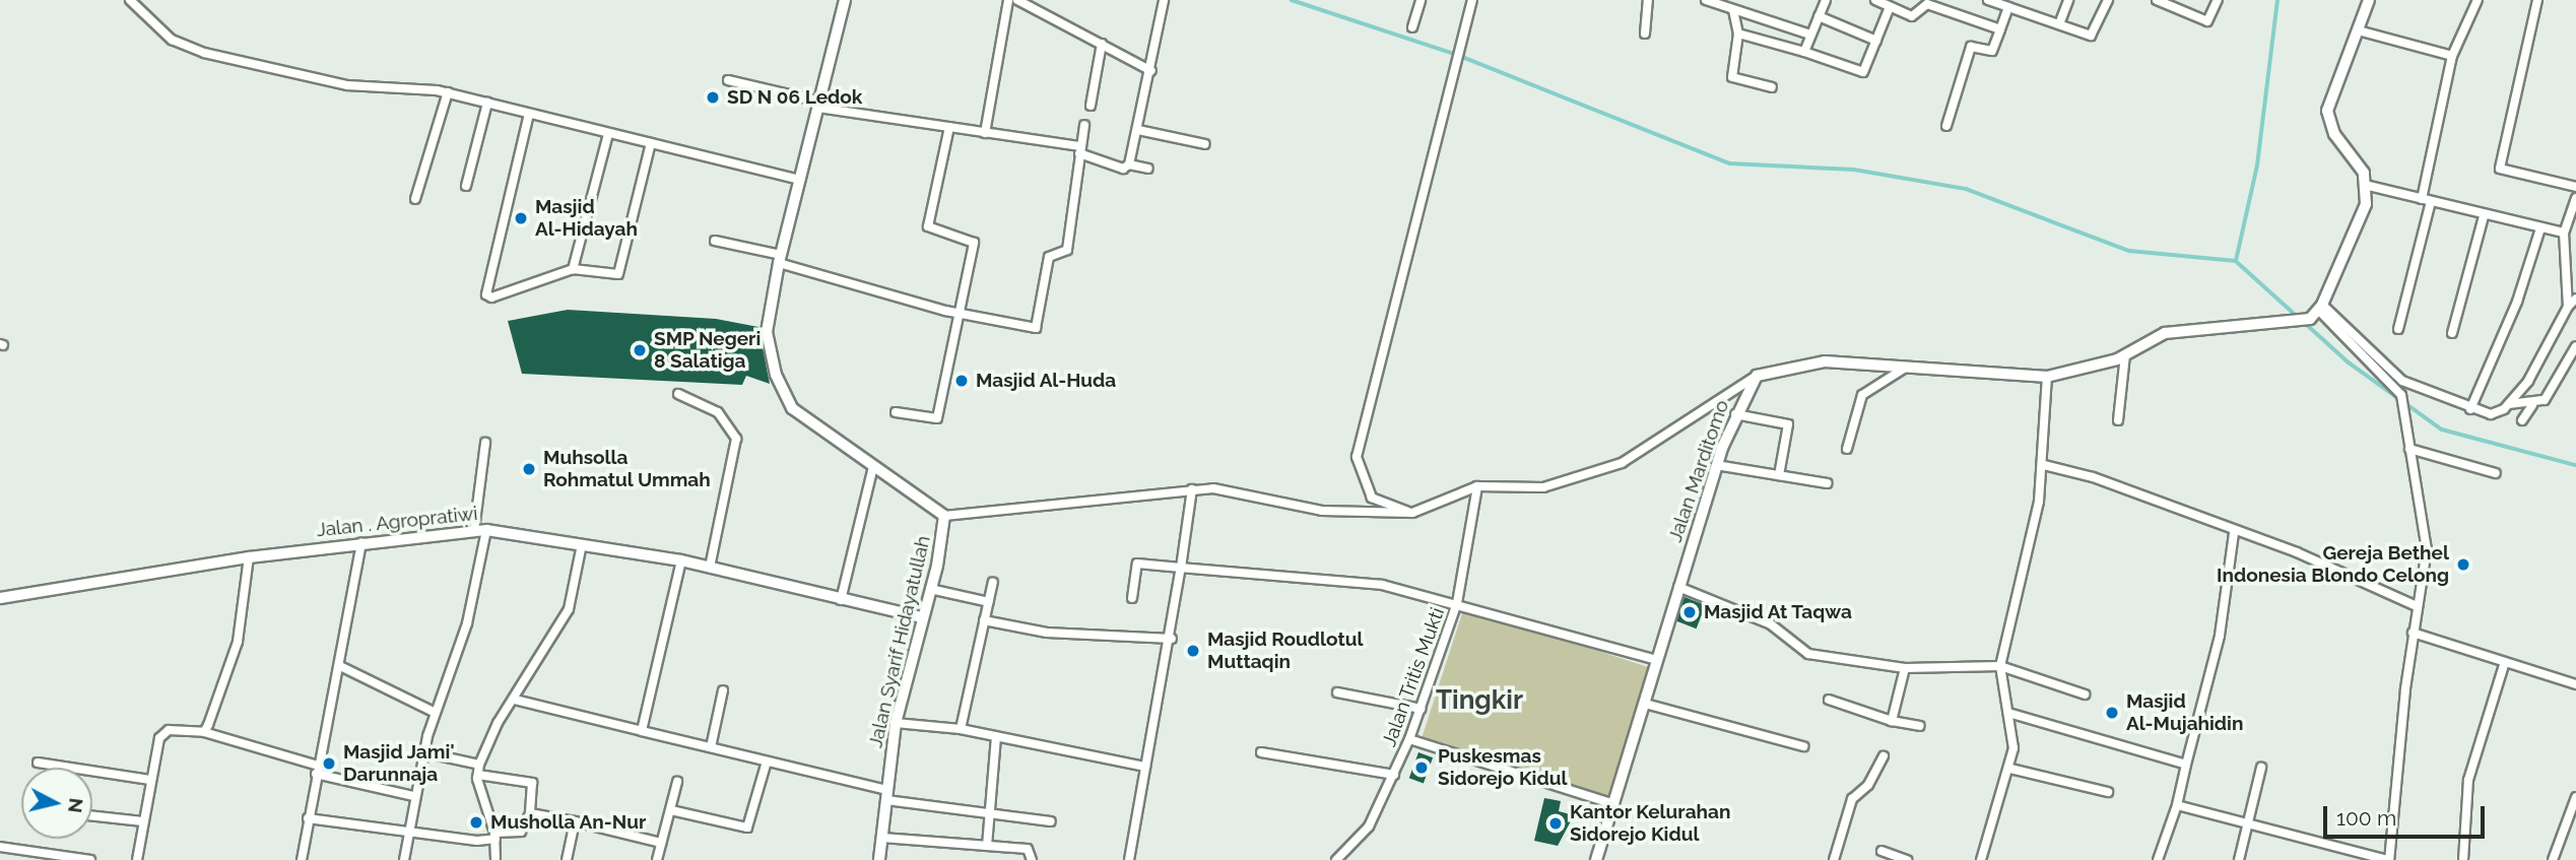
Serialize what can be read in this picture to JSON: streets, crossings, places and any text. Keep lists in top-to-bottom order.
{
  "streets": {
    "street": [
      "Jalan Marditomo",
      "Jalan . Agropratiwi",
      "Jalan Syarif Hidayatullah",
      "Jalan Tritis Mukti"
    ]
  },
  "crossings": [
    ["Jalan . Agropratiwi", "Jalan Syarif Hidayatullah"]
  ],
  "districts": ["Tingkir"],
  "places": [
    "SD N 06 Ledok",
    "Masjid Al-Hidayah",
    "SMP Negeri 8 Salatiga",
    "Masjid Al-Huda",
    "Muhsolla Rohmatul Ummah",
    "Gereja Bethel Indonesia Blondo Celong",
    "Masjid At Taqwa",
    "Masjid Roudlotul Muttaqin",
    "Masjid Al-Mujahidin",
    "Masjid Jami' Darunnaja",
    "Puskesmas Sidorejo Kidul",
    "Musholla An-Nur",
    "Kantor Kelurahan Sidorejo Kidul"
  ],
  "scale_bar": "100 m",
  "north": "right"
}
